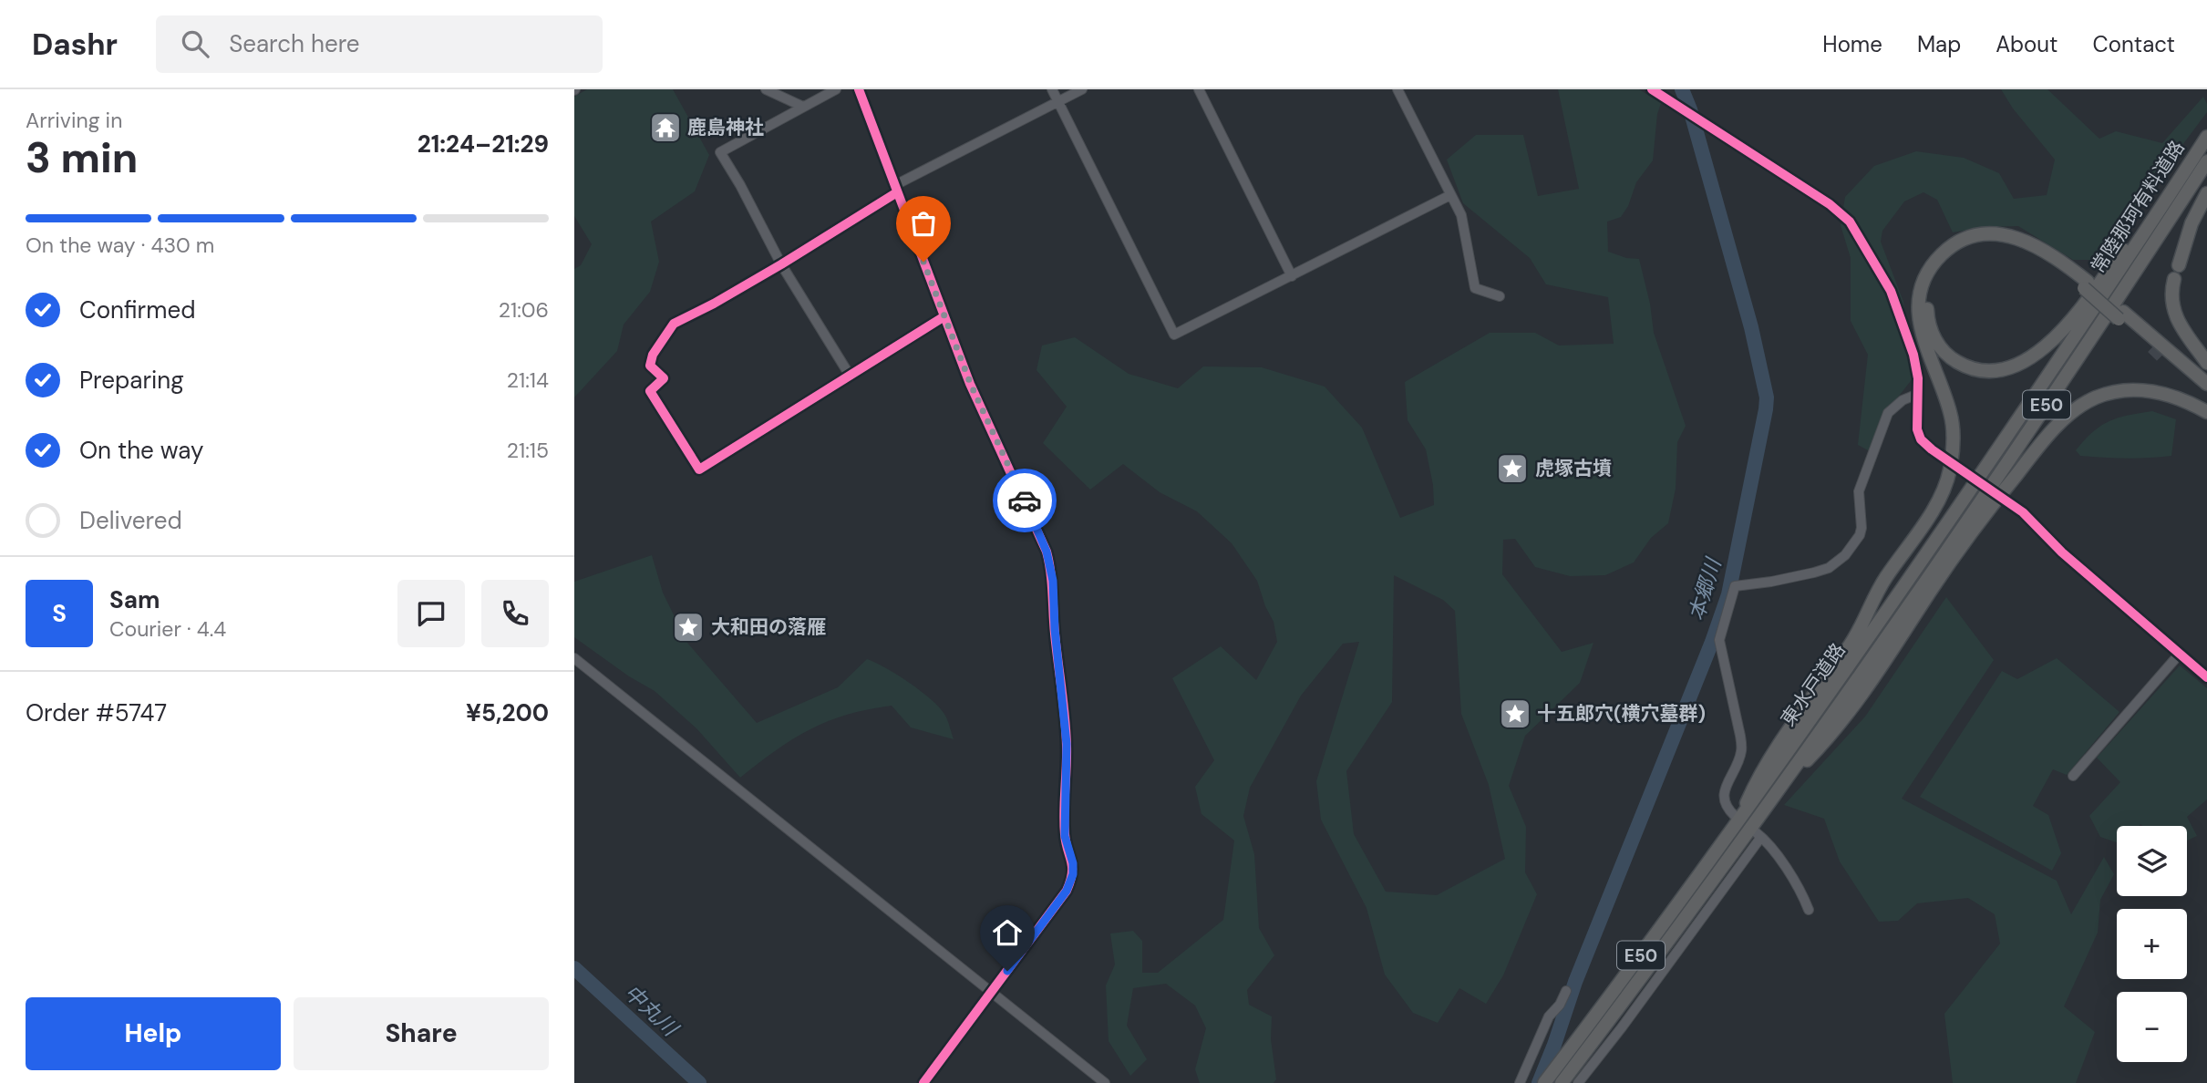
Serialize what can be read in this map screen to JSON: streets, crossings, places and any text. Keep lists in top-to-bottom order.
{
  "streets": {
    "highway": ["常陸那珂有料道路", "E50", "東水戸道路"]
  },
  "crossings": [
    ["常陸那珂有料道路", "東水戸道路"]
  ],
  "water": ["本郷川", "中丸川"],
  "places": {
    "temple": ["鹿島神社"],
    "place": ["虎塚古墳", "大和田の落雁", "十五郎穴(横穴墓群)"]
  },
  "page": {
    "header": "Dashr",
    "search": "Search here",
    "nav": [
      "Home",
      "Map",
      "About",
      "Contact"
    ],
    "heading": ["3 min", "Arriving in", "21:24–21:29"],
    "panel": [
      "Sam",
      "Courier · 4.4",
      "Order #5747",
      "¥5,200"
    ],
    "bar": "On the way · 430 m",
    "list": [
      ["Confirmed", "21:06"],
      ["Preparing", "21:14"],
      ["On the way", "21:15"],
      "Delivered"
    ],
    "round": "S",
    "map_buttons": ["+", "−"],
    "buttons": ["Help", "Share"]
  }
}
